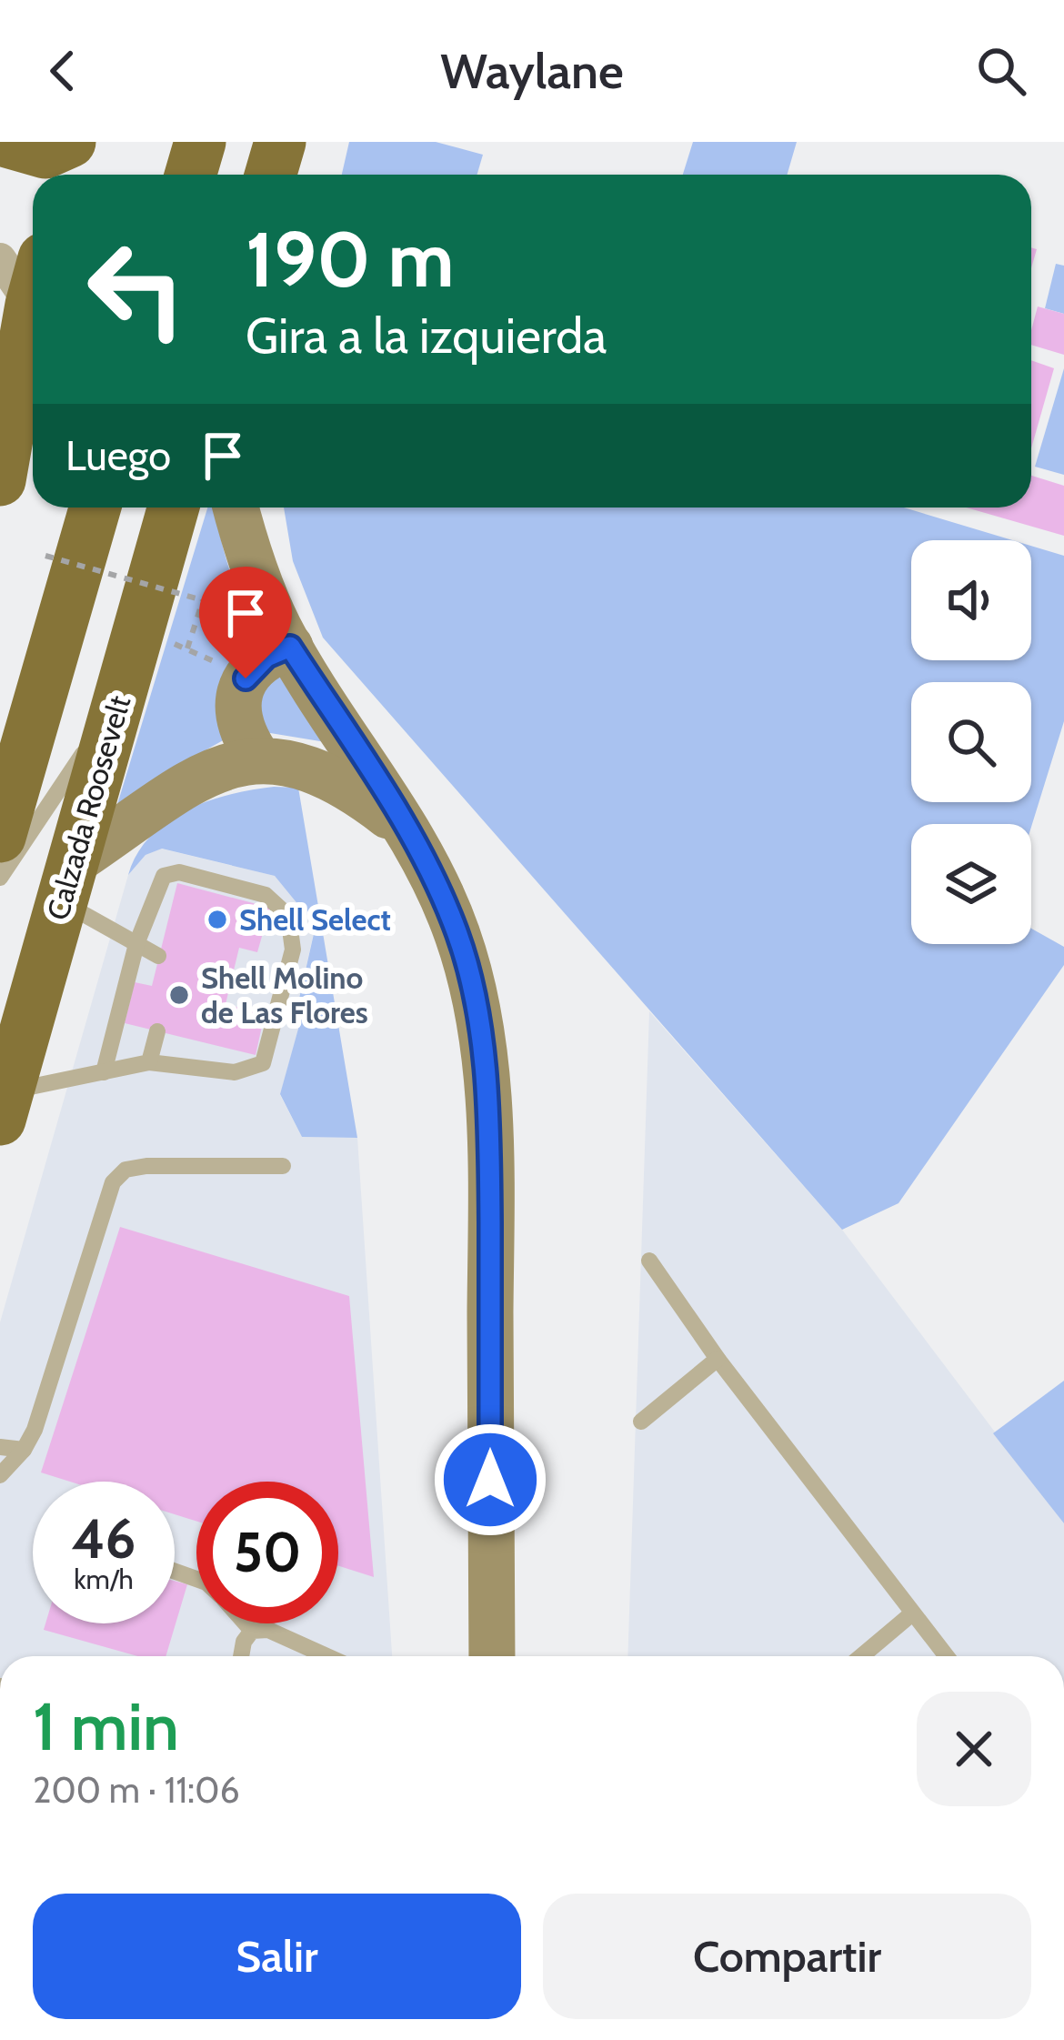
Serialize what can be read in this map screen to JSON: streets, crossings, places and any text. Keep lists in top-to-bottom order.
{
  "streets": {
    "highway": ["Calzada Roosevelt"]
  },
  "places": ["Shell Select", "Shell Molino de Las Flores"],
  "page": {
    "header": "Waylane",
    "turn": ["190 m", "Gira a la izquierda"],
    "then": "Luego",
    "speed": "46 km/h",
    "limit": "50",
    "heading": ["1 min", "200 m · 11:06"],
    "buttons": ["Salir", "Compartir"]
  }
}
